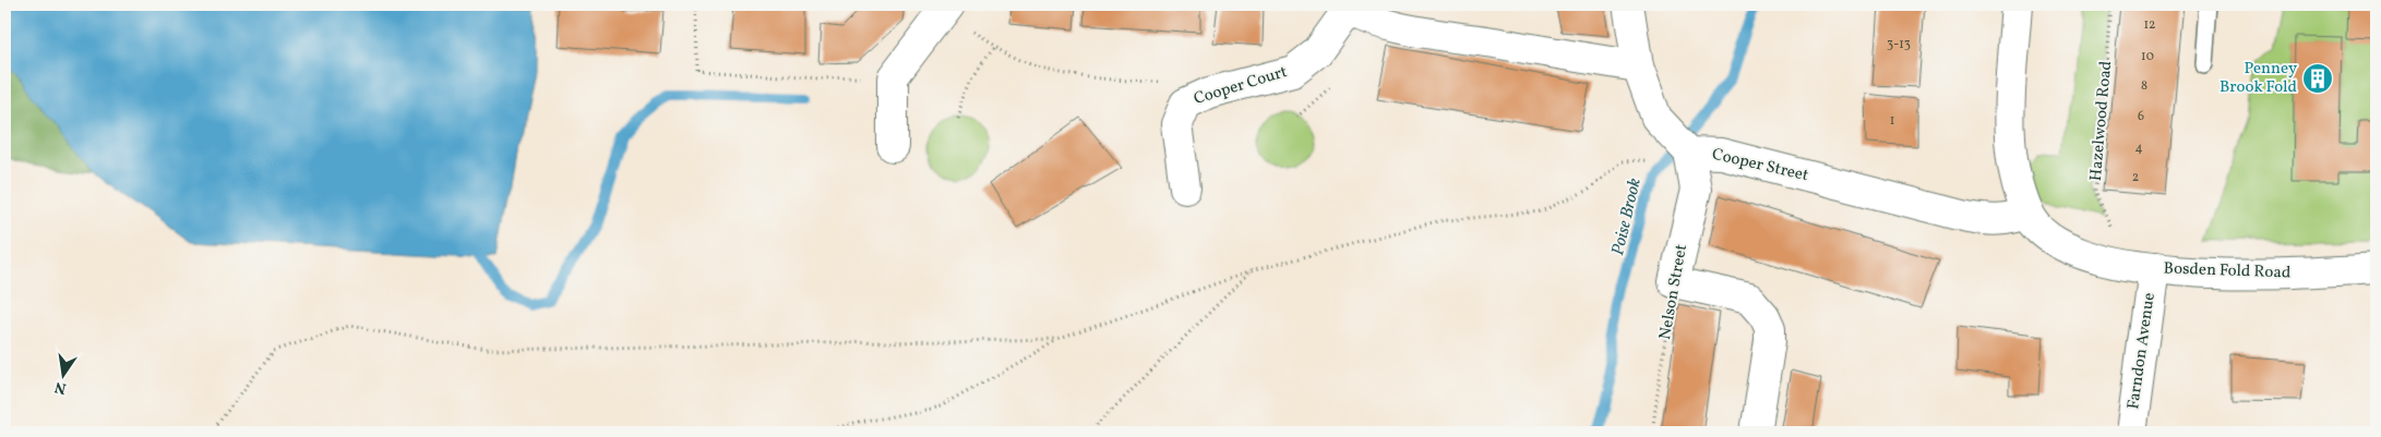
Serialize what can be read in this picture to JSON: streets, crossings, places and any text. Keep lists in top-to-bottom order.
{
  "streets": {
    "street": [
      "Cooper Court",
      "Cooper Street",
      "Bosden Fold Road",
      "Nelson Street",
      "Farndon Avenue"
    ],
    "path": ["Hazelwood Road"]
  },
  "crossings": [
    ["Hazelwood Road", "Bosden Fold Road"],
    ["Hazelwood Road", "Farndon Avenue"],
    ["Cooper Street", "Bosden Fold Road"],
    ["Cooper Street", "Nelson Street"],
    ["Bosden Fold Road", "Farndon Avenue"]
  ],
  "water": ["Poise Brook"],
  "places": {
    "building": ["Penney Brook Fold"]
  },
  "house_numbers": [
    "12",
    "3-13",
    "10",
    "8",
    "6",
    "1",
    "4",
    "2"
  ],
  "north": "bottom"
}
